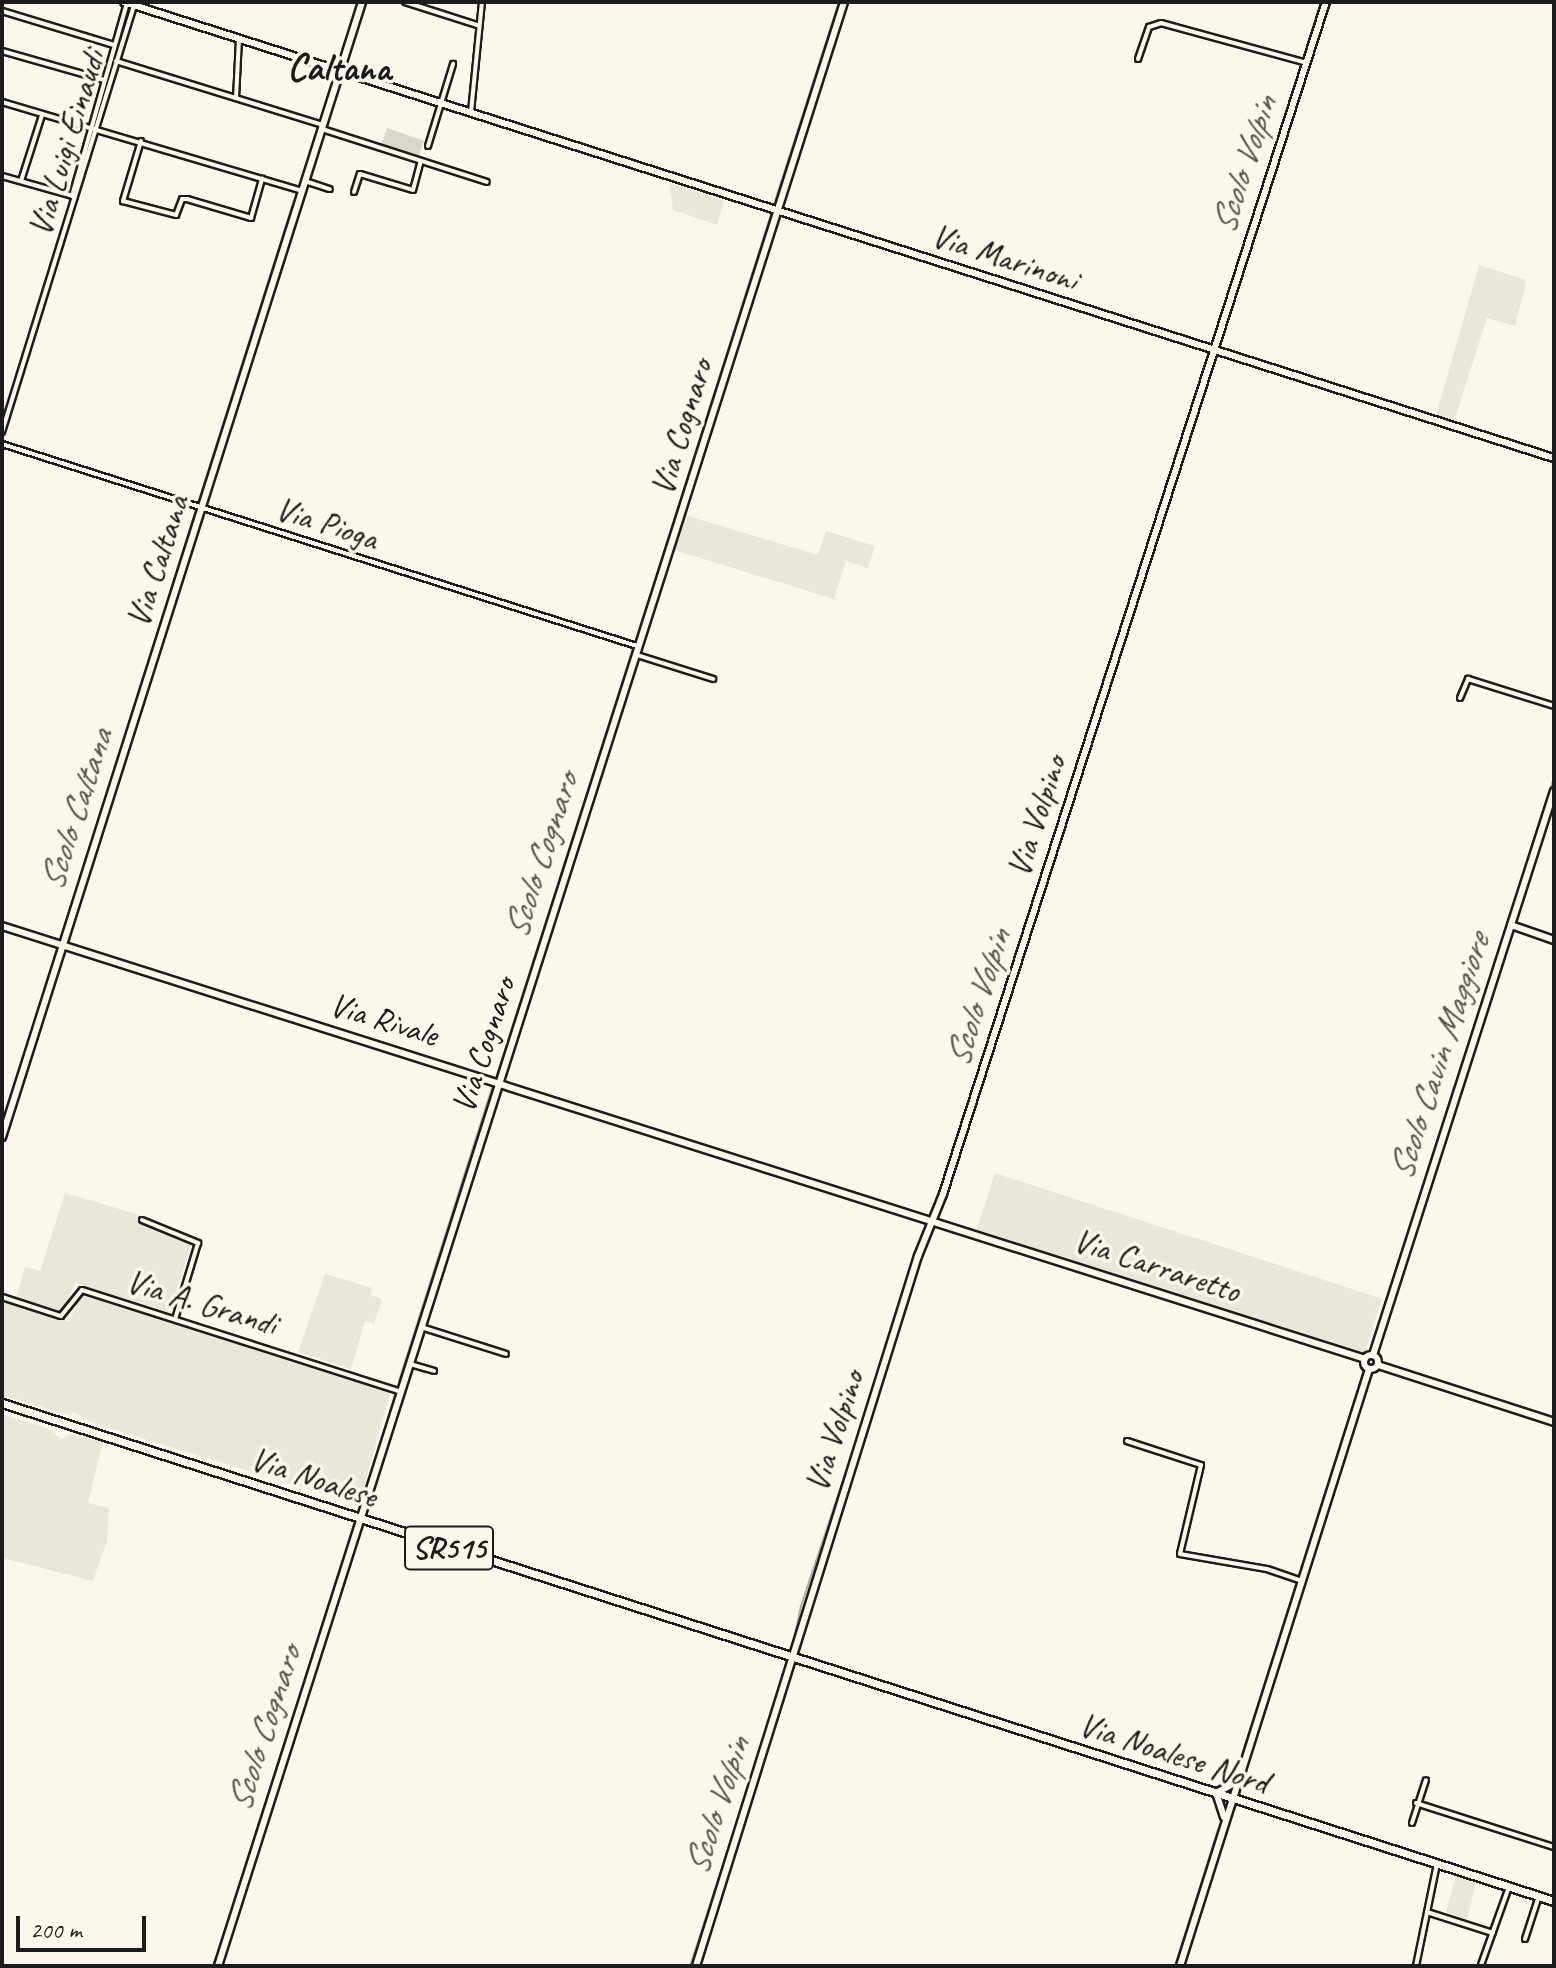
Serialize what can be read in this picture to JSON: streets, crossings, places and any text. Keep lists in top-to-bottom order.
{
  "streets": {
    "main road": ["Via Noalese", "SR515", "Via Noalese Nord"],
    "street": [
      "Via Luigi Einaudi",
      "Via Marinoni",
      "Via Cognaro",
      "Via Pioga",
      "Via Caltana",
      "Via Volpino",
      "Via Rivale",
      "Via Carraretto",
      "Via A. Grandi"
    ]
  },
  "crossings": [
    ["Via Luigi Einaudi", "Via Marinoni"],
    ["Via Marinoni", "Via Cognaro"],
    ["Via Marinoni", "Via Caltana"],
    ["Via Marinoni", "Via Volpino"],
    ["Via Cognaro", "Via Pioga"],
    ["Via Cognaro", "Via Rivale"],
    ["Via Cognaro", "Via A. Grandi"],
    ["Via Cognaro", "Via Noalese"],
    ["Via Pioga", "Via Caltana"],
    ["Via Caltana", "Via Rivale"],
    ["Via Volpino", "Via Rivale"],
    ["Via Volpino", "Via Carraretto"],
    ["Via Volpino", "Via Noalese"],
    ["Via Volpino", "Via Noalese Nord"],
    ["Via Rivale", "Via Carraretto"],
    ["Via Noalese", "Via Noalese Nord"]
  ],
  "districts": ["Caltana"],
  "water": [
    "Scolo Volpin",
    "Scolo Caltana",
    "Scolo Cognaro",
    "Scolo Cavin Maggiore"
  ],
  "scale_bar": "200 m"
}
